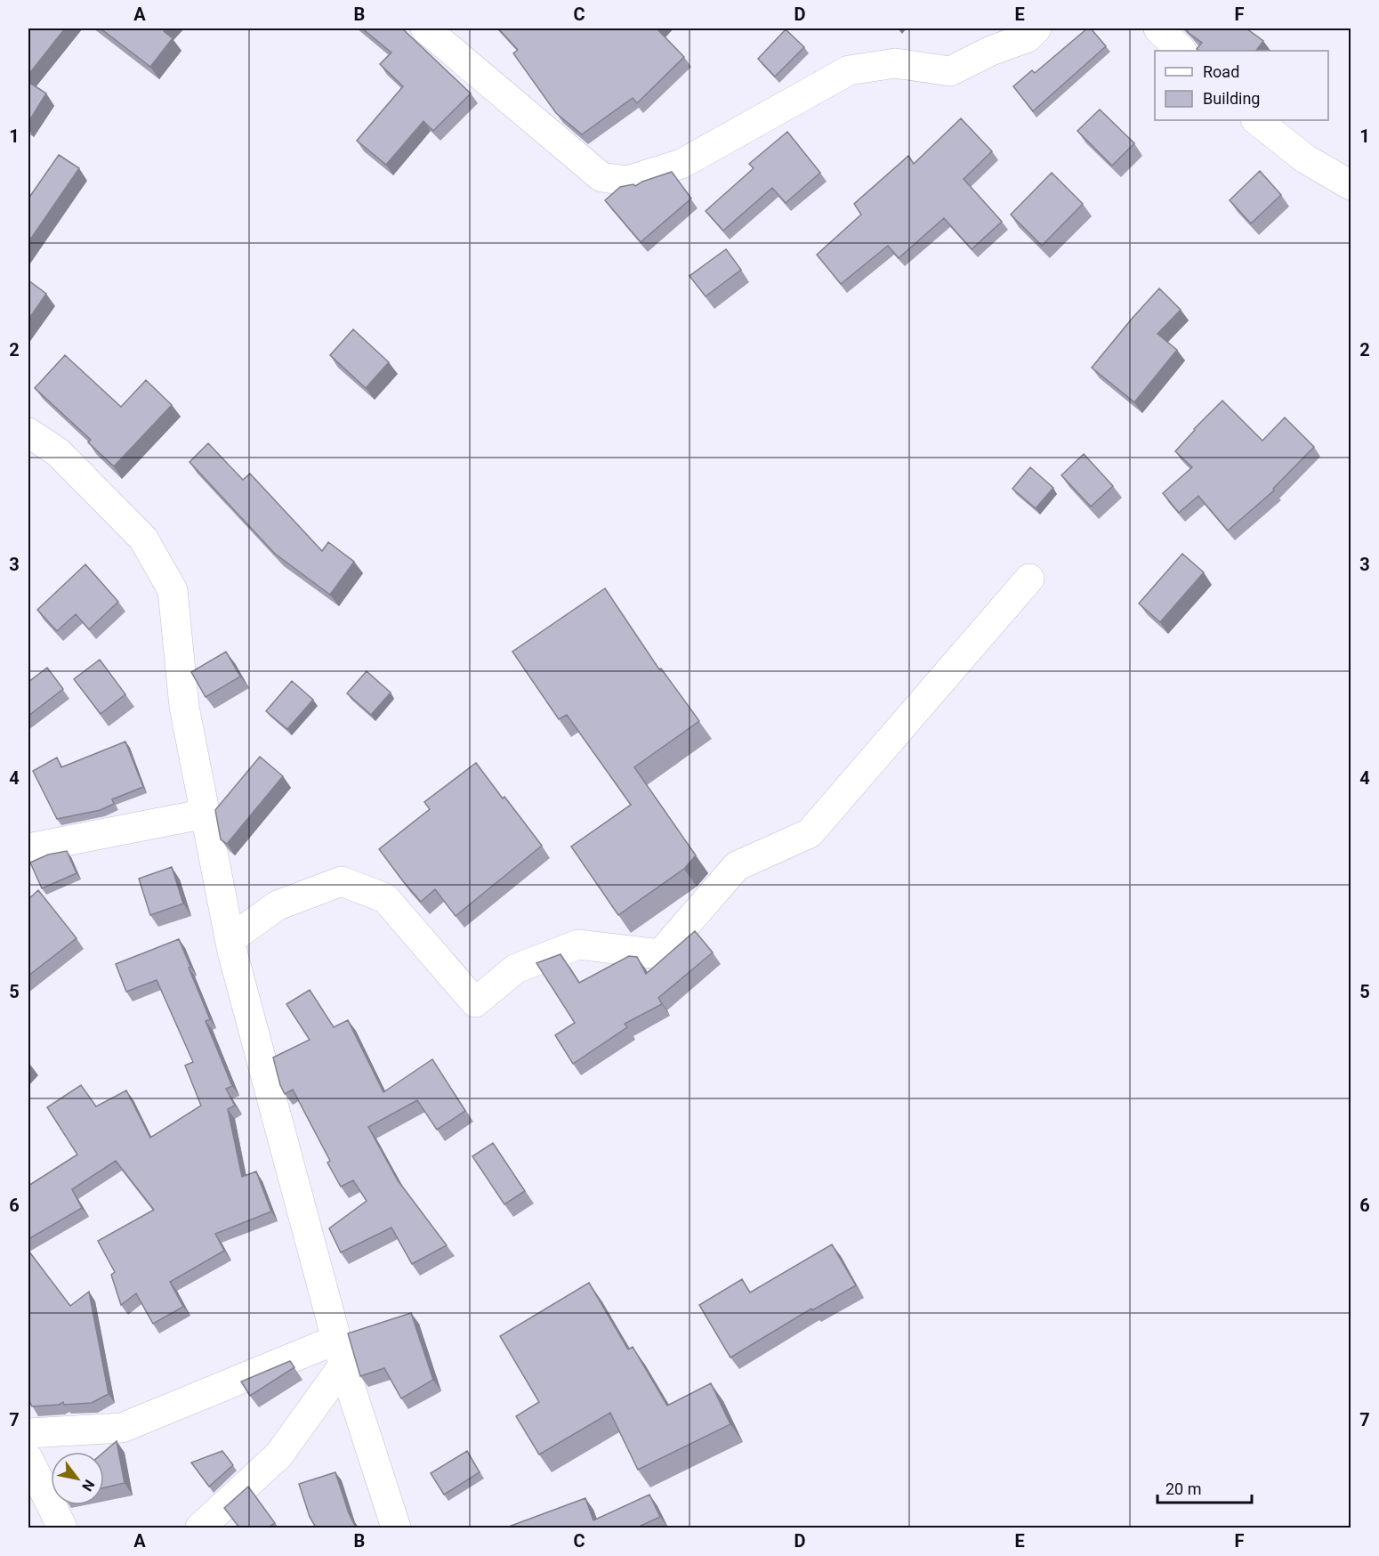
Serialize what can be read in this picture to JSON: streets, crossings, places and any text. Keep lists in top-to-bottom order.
{
  "legend": ["Road", "Building"],
  "scale_bar": "20 m",
  "north": "bottom right",
  "grid": {
    "columns": [
      "A",
      "B",
      "C",
      "D",
      "E",
      "F"
    ],
    "rows": [
      "1",
      "2",
      "3",
      "4",
      "5",
      "6",
      "7"
    ]
  }
}
